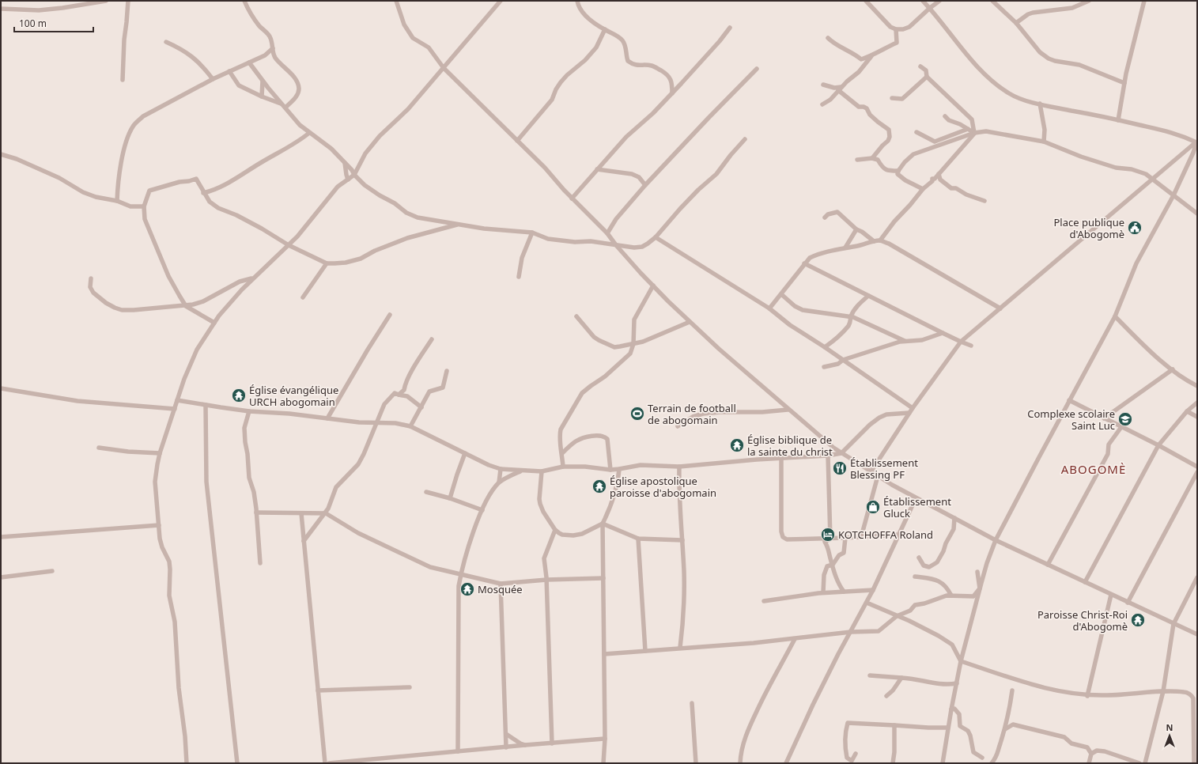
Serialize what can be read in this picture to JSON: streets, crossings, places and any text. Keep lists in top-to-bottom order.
{
  "districts": ["ABOGOMÈ"],
  "places": {
    "public building": ["Place publique d'Abogomè"],
    "temple": [
      "Église évangélique URCH abogomain",
      "Église biblique de la sainte du christ",
      "Église apostolique paroisse d'abogomain",
      "Mosquée",
      "Paroisse Christ-Roi d'Abogomè"
    ],
    "sports": ["Terrain de football de abogomain"],
    "school or university": ["Complexe scolaire Saint Luc"],
    "restaurant": ["Établissement Blessing PF"],
    "shop": ["Établissement Gluck"],
    "hotel": ["KOTCHOFFA Roland"]
  },
  "scale_bar": "100 m",
  "north": "top"
}
